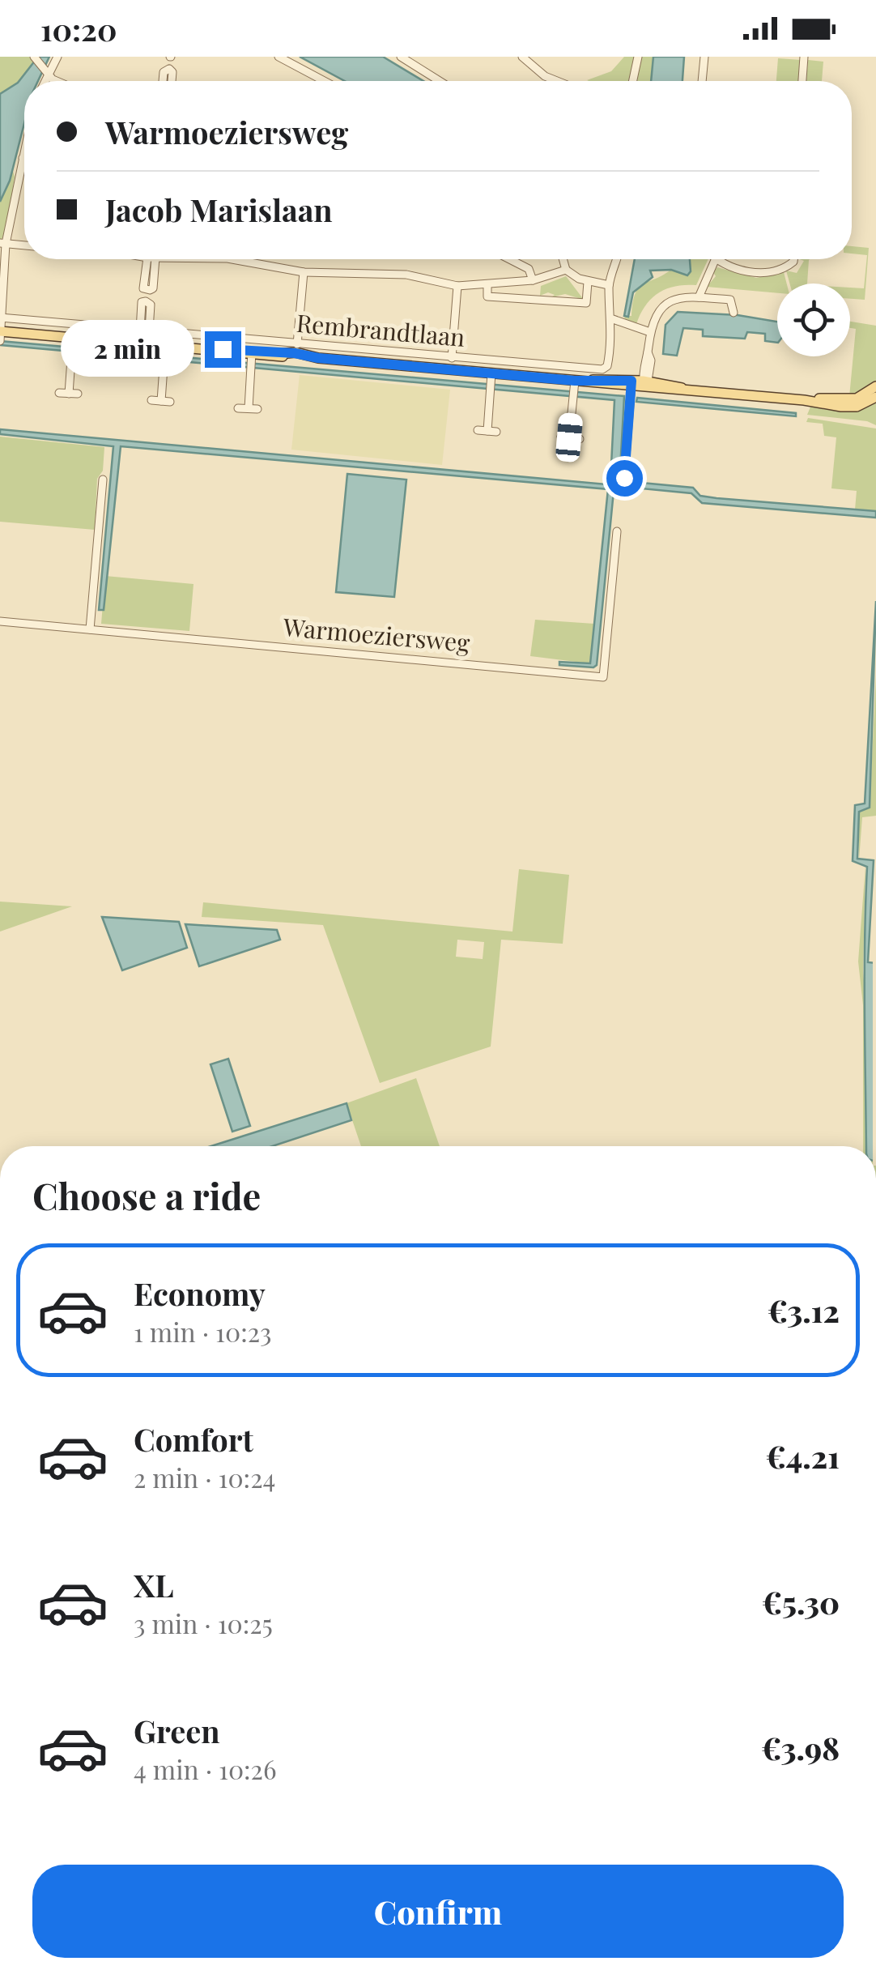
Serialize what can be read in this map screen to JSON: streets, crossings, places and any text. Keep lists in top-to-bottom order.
{
  "streets": {
    "street": ["Rembrandtlaan", "Warmoeziersweg"]
  },
  "page": {
    "status": "10:20",
    "banner": ["Warmoeziersweg", "Jacob Marislaan"],
    "bubble": "2 min",
    "heading": "Choose a ride",
    "list": [
      {
        "name": "Economy",
        "note": "1 min · 10:23",
        "value": "€3.12"
      },
      {
        "name": "Comfort",
        "note": "2 min · 10:24",
        "value": "€4.21"
      },
      {
        "name": "XL",
        "note": "3 min · 10:25",
        "value": "€5.30"
      },
      {
        "name": "Green",
        "note": "4 min · 10:26",
        "value": "€3.98"
      }
    ],
    "buttons": "Confirm"
  }
}
